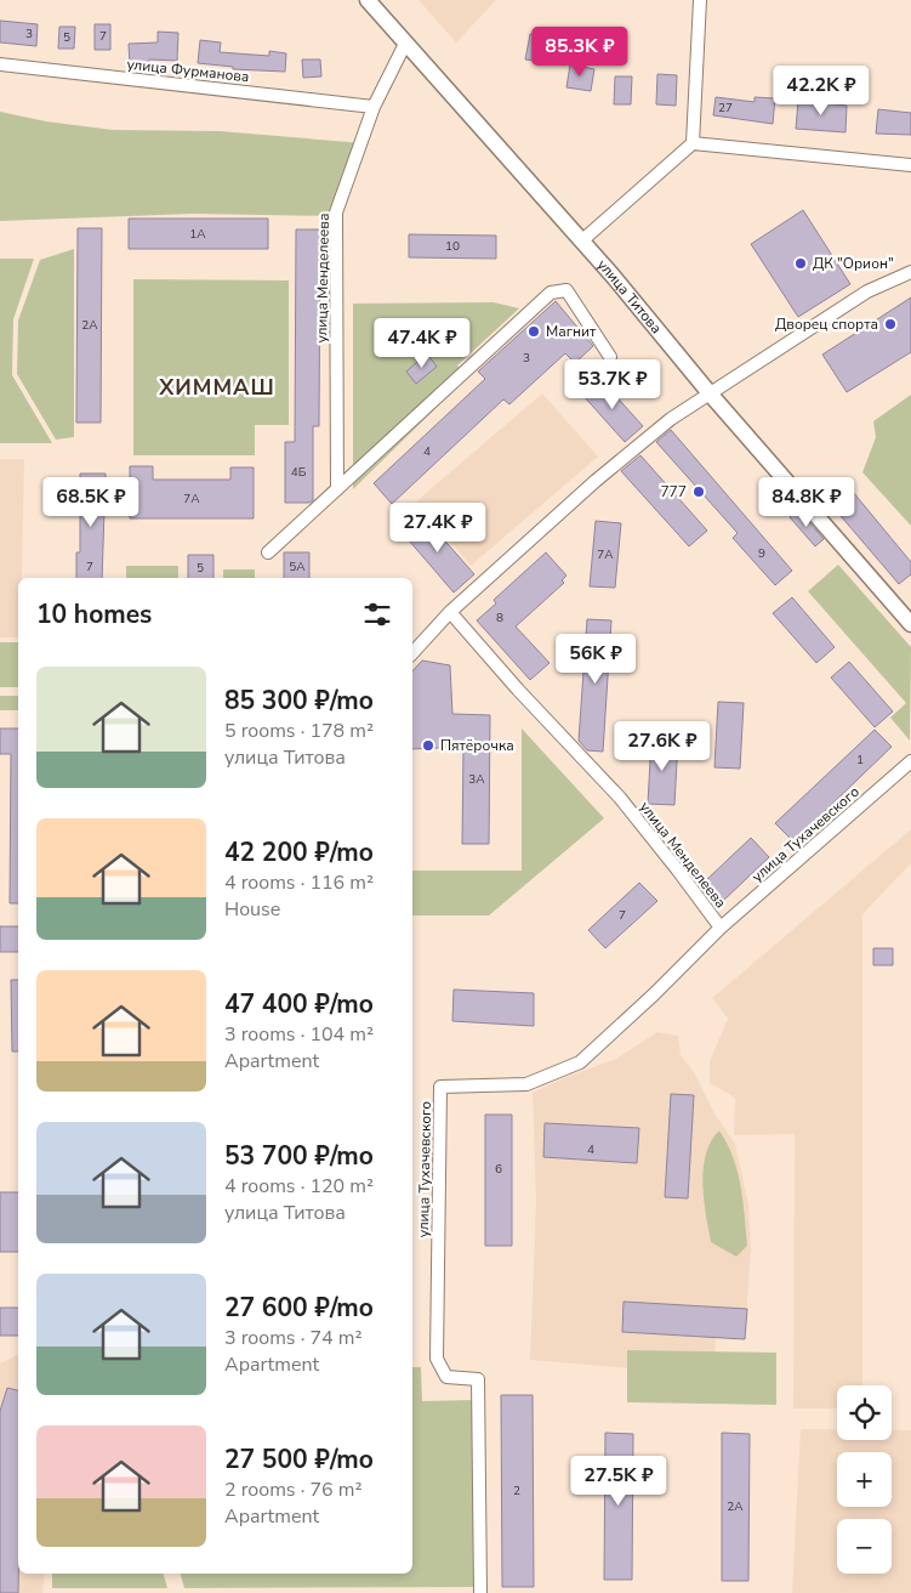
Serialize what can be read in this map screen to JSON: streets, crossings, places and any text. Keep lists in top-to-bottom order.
{
  "streets": {
    "street": [
      "улица Фурманова",
      "улица Менделеева",
      "улица Титова",
      "улица Тухачевского"
    ]
  },
  "crossings": [
    ["улица Фурманова", "улица Менделеева"],
    ["улица Менделеева", "улица Титова"],
    ["улица Менделеева", "улица Тухачевского"]
  ],
  "districts": ["ХИММАШ"],
  "places": [
    "ДК \"Орион\"",
    "Дворец спорта",
    "Магнит",
    "777",
    "Пятёрочка"
  ],
  "house_numbers": [
    "3",
    "7",
    "5",
    "27",
    "1А",
    "10",
    "2А",
    "3",
    "4",
    "4Б",
    "7А",
    "9",
    "7А",
    "7",
    "5А",
    "5",
    "8",
    "1",
    "3А",
    "7",
    "4",
    "6",
    "2",
    "2А"
  ],
  "page": {
    "price": [
      "85.3K ₽",
      "42.2K ₽",
      "47.4K ₽",
      "53.7K ₽",
      "68.5K ₽",
      "84.8K ₽",
      "27.4K ₽",
      "56K ₽",
      "27.6K ₽",
      "27.5K ₽"
    ],
    "heading": "10 homes",
    "list": [
      {
        "name": "85 300 ₽/mo",
        "note": "5 rooms · 178 m² · улица Титова"
      },
      {
        "name": "42 200 ₽/mo",
        "note": "4 rooms · 116 m² · House"
      },
      {
        "name": "47 400 ₽/mo",
        "note": "3 rooms · 104 m² · Apartment"
      },
      {
        "name": "53 700 ₽/mo",
        "note": "4 rooms · 120 m² · улица Титова"
      },
      {
        "name": "27 600 ₽/mo",
        "note": "3 rooms · 74 m² · Apartment"
      },
      {
        "name": "27 500 ₽/mo",
        "note": "2 rooms · 76 m² · Apartment"
      }
    ],
    "map_buttons": ["+", "−"]
  }
}
